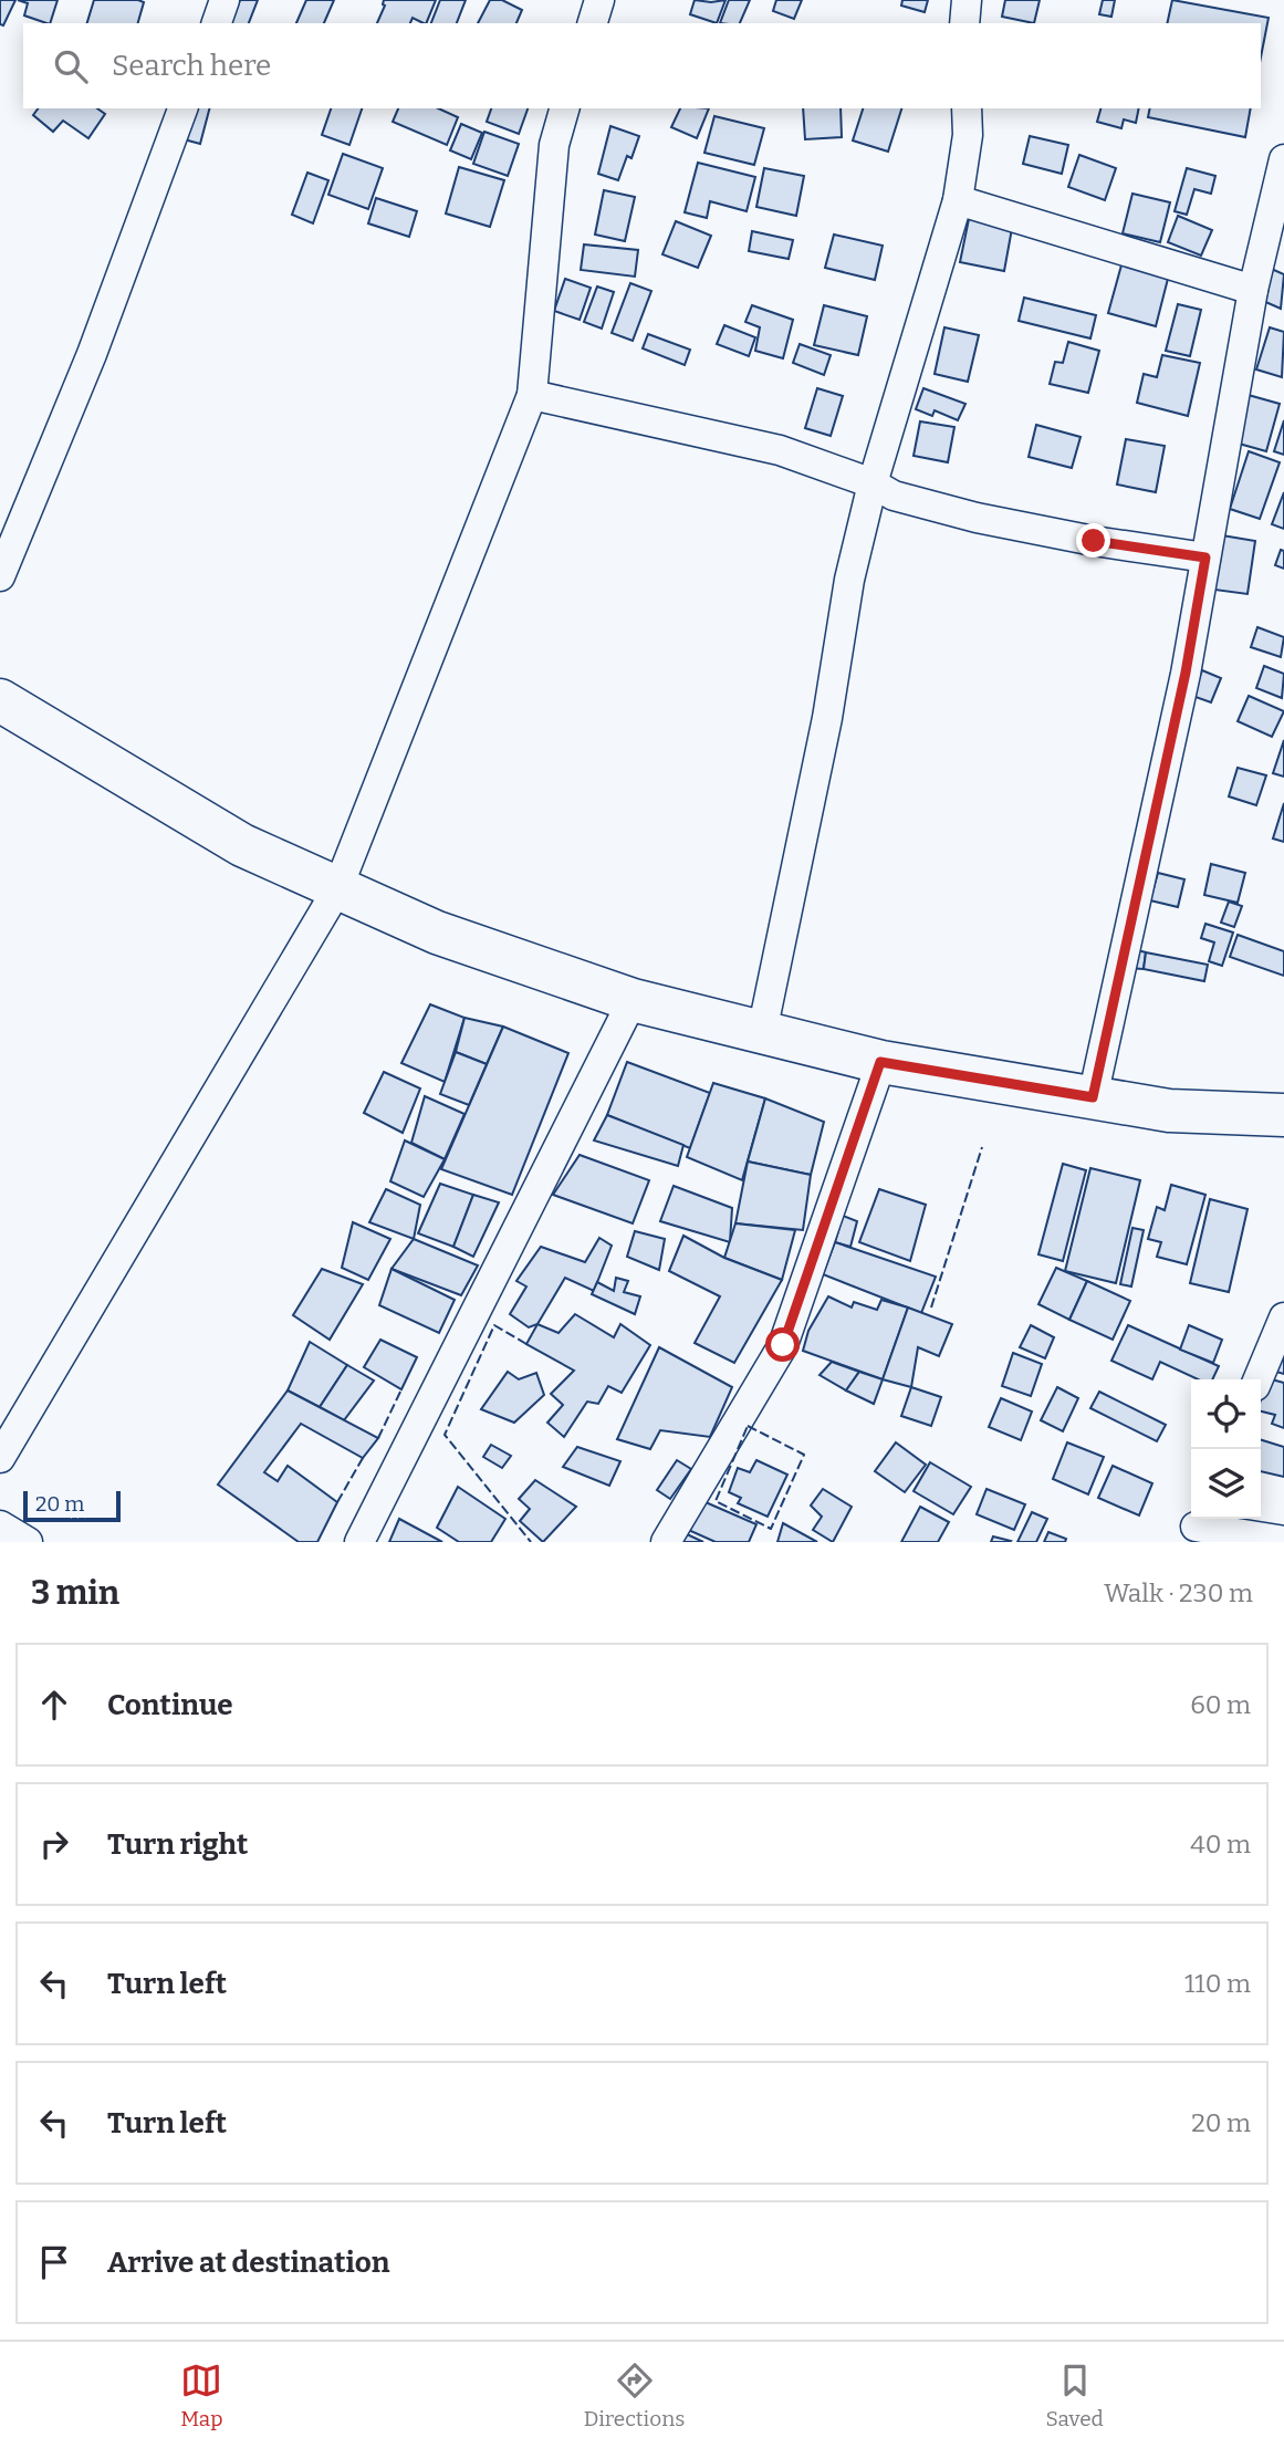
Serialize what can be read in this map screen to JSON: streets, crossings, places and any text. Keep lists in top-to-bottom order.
{
  "scale_bar": "20 m",
  "page": {
    "search": "Search here",
    "scale": "20 m",
    "heading": ["3 min", "Walk · 230 m"],
    "list": [
      ["Continue", "60 m"],
      ["Turn right", "40 m"],
      ["Turn left", "110 m"],
      ["Turn left", "20 m"],
      "Arrive at destination"
    ],
    "nav": ["Map", "Directions", "Saved"]
  }
}
